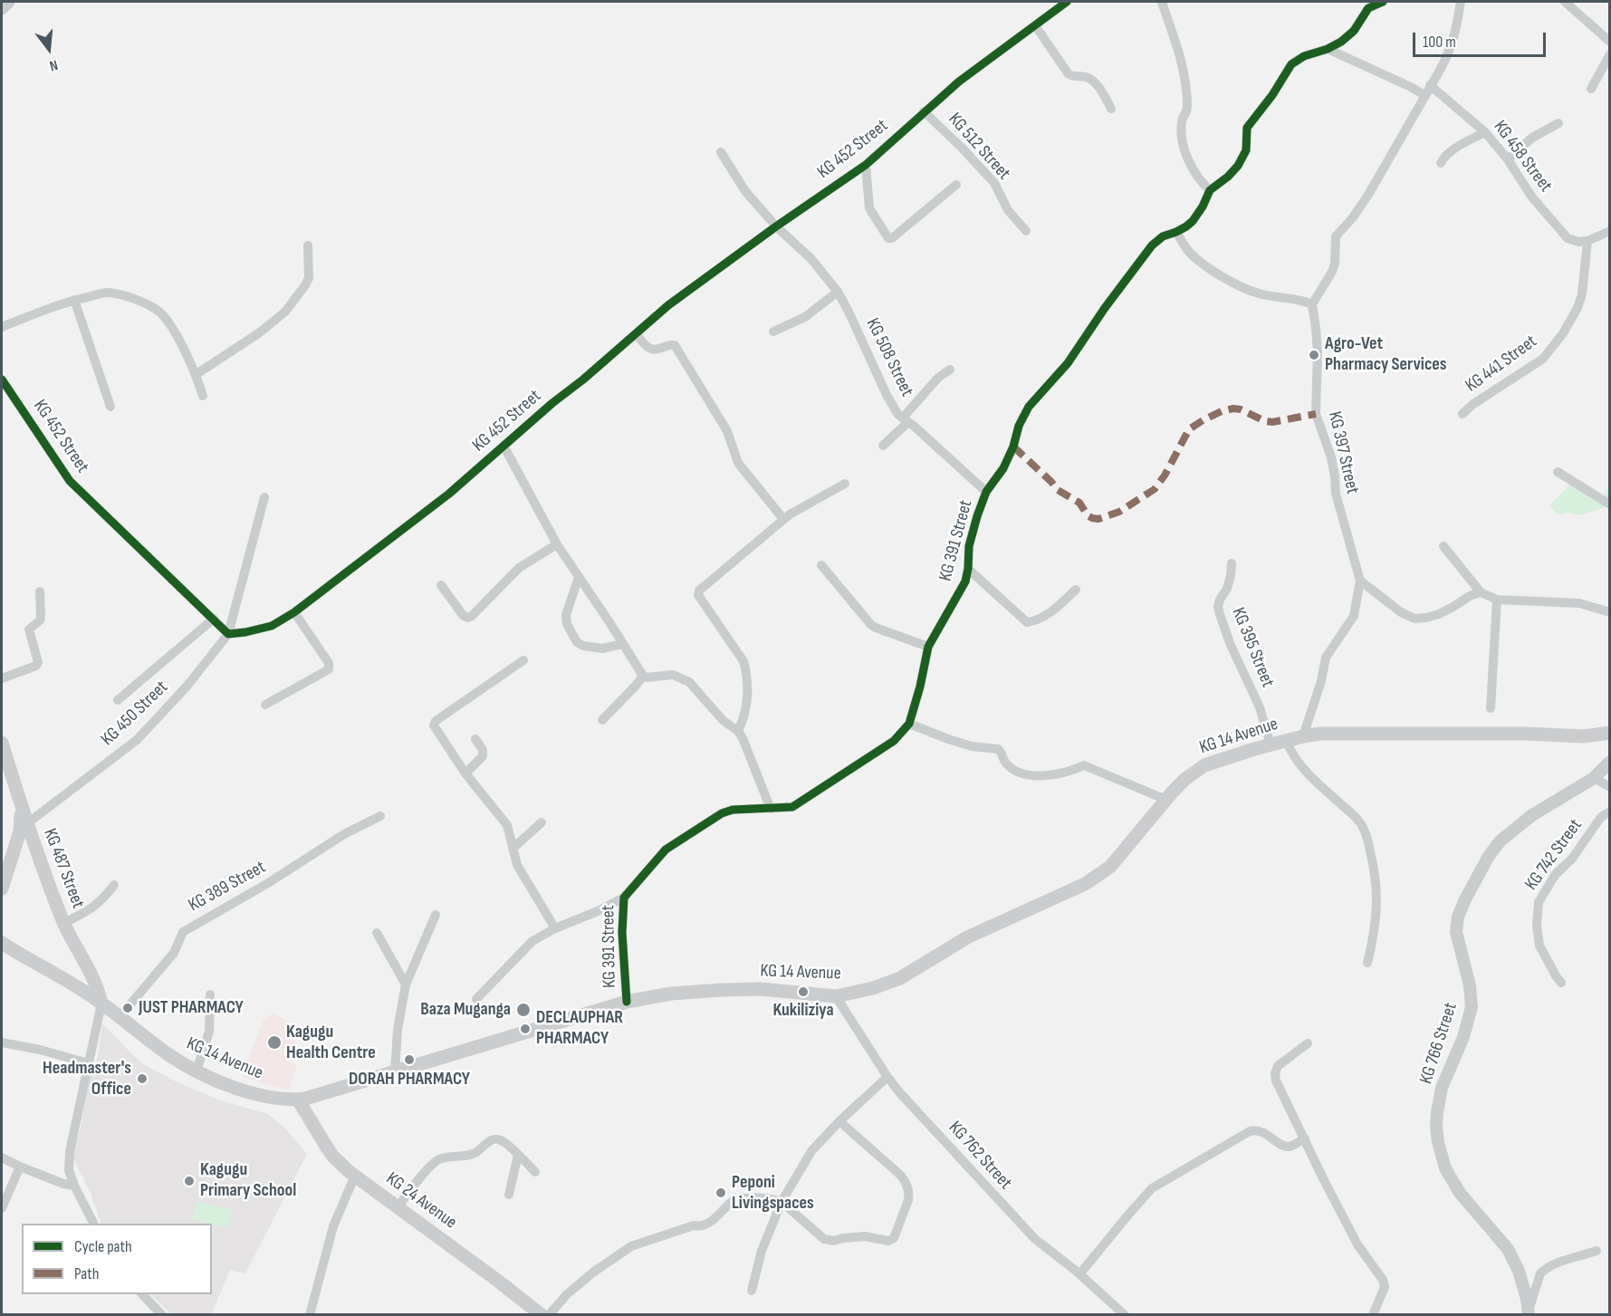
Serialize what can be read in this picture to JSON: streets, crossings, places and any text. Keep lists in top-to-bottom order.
{
  "streets": {
    "main road": ["KG 14 Avenue", "KG 487 Street", "KG 24 Avenue"],
    "street": [
      "KG 512 Street",
      "KG 452 Street",
      "KG 458 Street",
      "KG 508 Street",
      "KG 441 Street",
      "KG 397 Street",
      "KG 391 Street",
      "KG 395 Street",
      "KG 450 Street",
      "KG 742 Street",
      "KG 389 Street",
      "KG 766 Street",
      "KG 762 Street"
    ]
  },
  "crossings": [
    ["KG 512 Street", "KG 452 Street"],
    ["KG 452 Street", "KG 508 Street"],
    ["KG 452 Street", "KG 450 Street"],
    ["KG 458 Street", "KG 441 Street"],
    ["KG 508 Street", "KG 391 Street"],
    ["KG 391 Street", "KG 14 Avenue"],
    ["KG 395 Street", "KG 14 Avenue"],
    ["KG 450 Street", "KG 487 Street"],
    ["KG 14 Avenue", "KG 487 Street"],
    ["KG 14 Avenue", "KG 389 Street"],
    ["KG 14 Avenue", "KG 762 Street"],
    ["KG 14 Avenue", "KG 24 Avenue"]
  ],
  "places": [
    "Agro-Vet Pharmacy Services",
    "Kukiliziya",
    "JUST PHARMACY",
    "Baza Muganga",
    "DECLAUPHAR PHARMACY",
    "Kagugu Health Centre",
    "DORAH PHARMACY",
    "Headmaster's Office",
    "Kagugu Primary School",
    "Peponi Livingspaces"
  ],
  "legend": ["Cycle path", "Path"],
  "scale_bar": "100 m",
  "north": "bottom"
}
